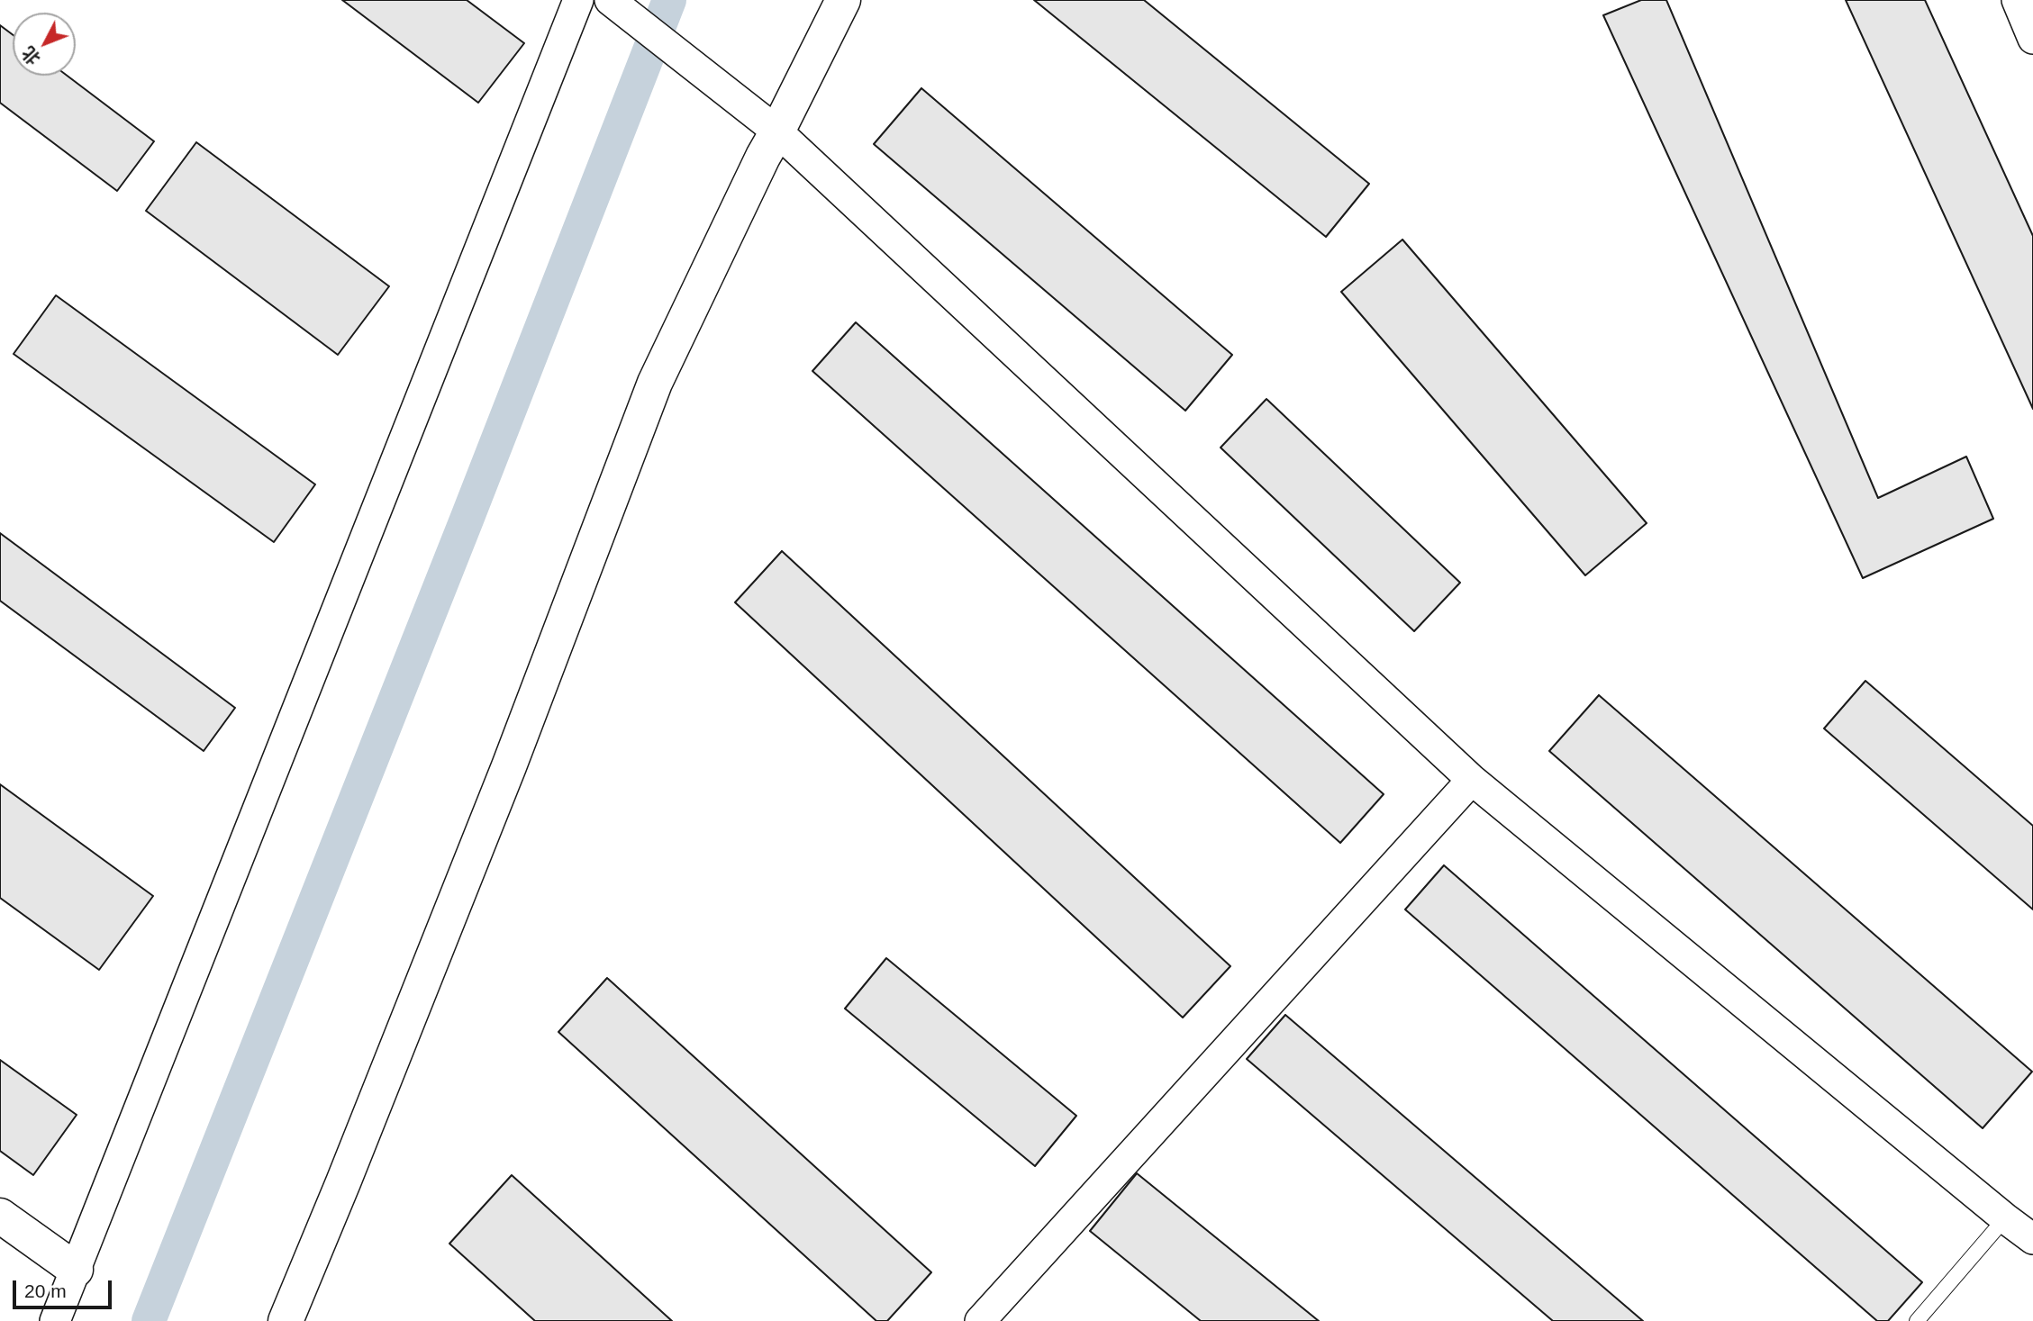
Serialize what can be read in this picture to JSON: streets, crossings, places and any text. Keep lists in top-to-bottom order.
{
  "scale_bar": "20 m",
  "north": "bottom left"
}
